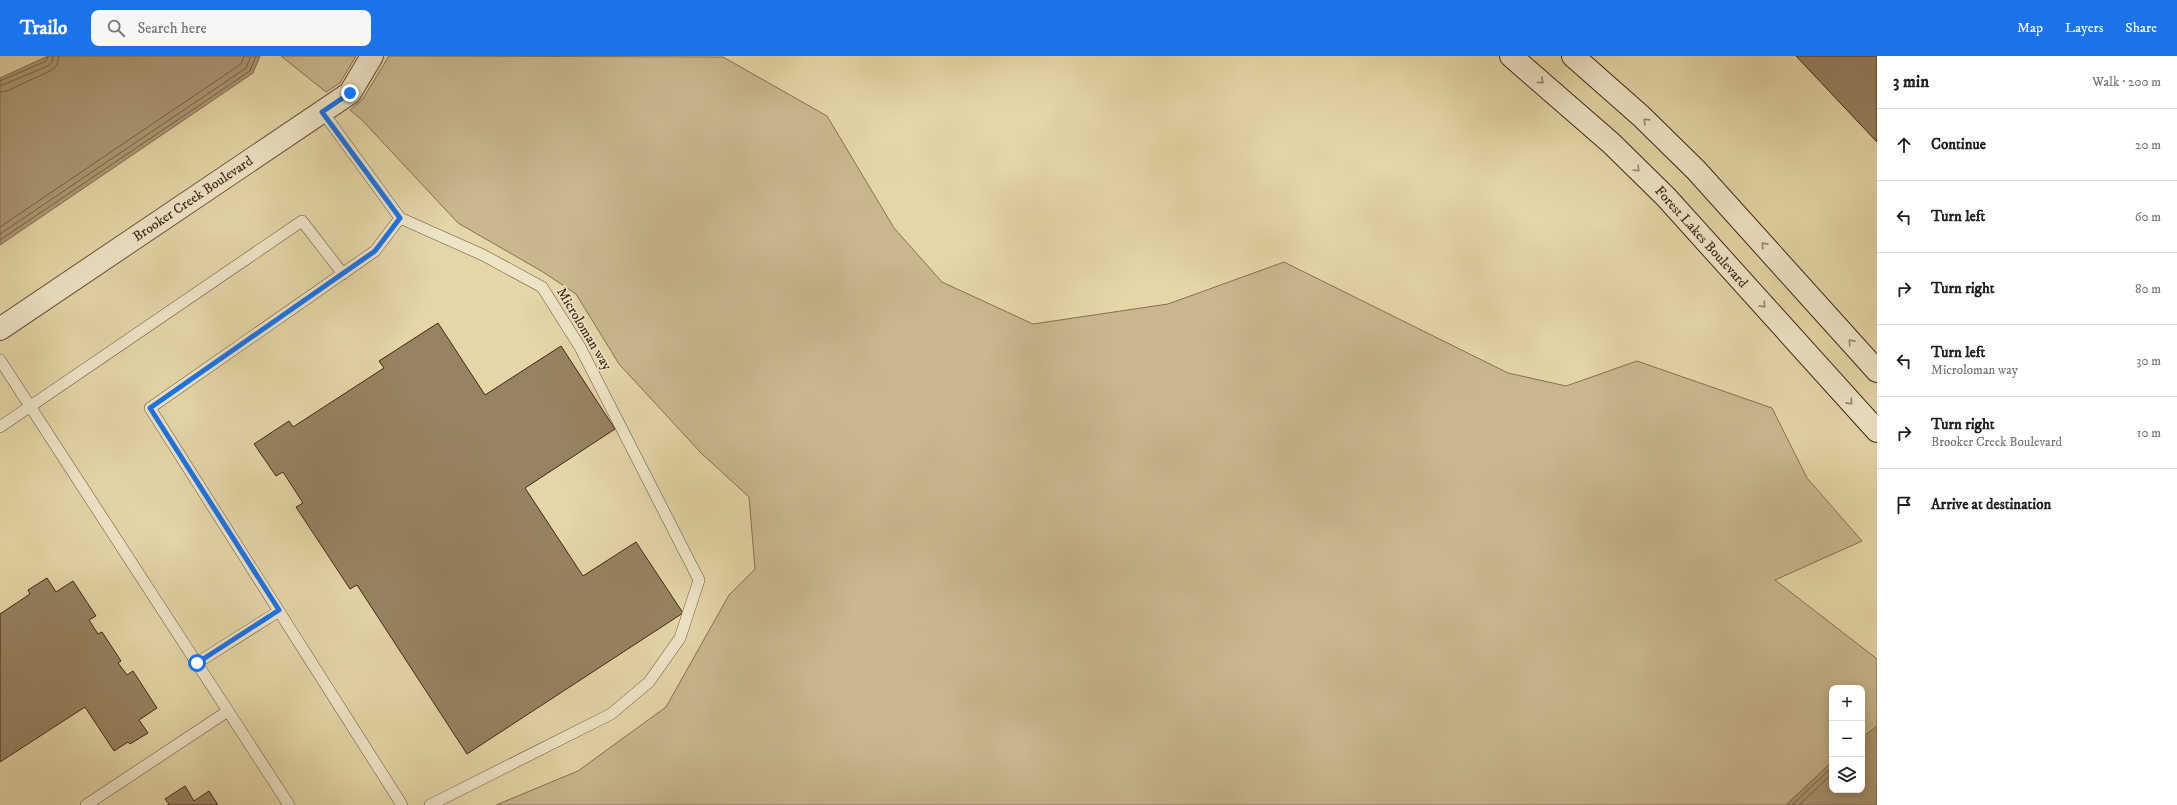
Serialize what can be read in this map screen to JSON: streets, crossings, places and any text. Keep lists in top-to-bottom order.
{
  "streets": {
    "main road": ["Brooker Creek Boulevard", "Forest Lakes Boulevard"],
    "lane": ["Microloman way"]
  },
  "crossings": [
    ["Brooker Creek Boulevard", "Microloman way"]
  ],
  "page": {
    "header": "Trailo",
    "search": "Search here",
    "nav": ["Map", "Layers", "Share"],
    "heading": ["3 min", "Walk · 200 m"],
    "list": [
      ["Continue", "20 m"],
      ["Turn left", "60 m"],
      ["Turn right", "80 m"],
      ["Turn left", "Microloman way", "30 m"],
      ["Turn right", "Brooker Creek Boulevard", "10 m"],
      "Arrive at destination"
    ],
    "map_buttons": ["+", "−"]
  }
}
